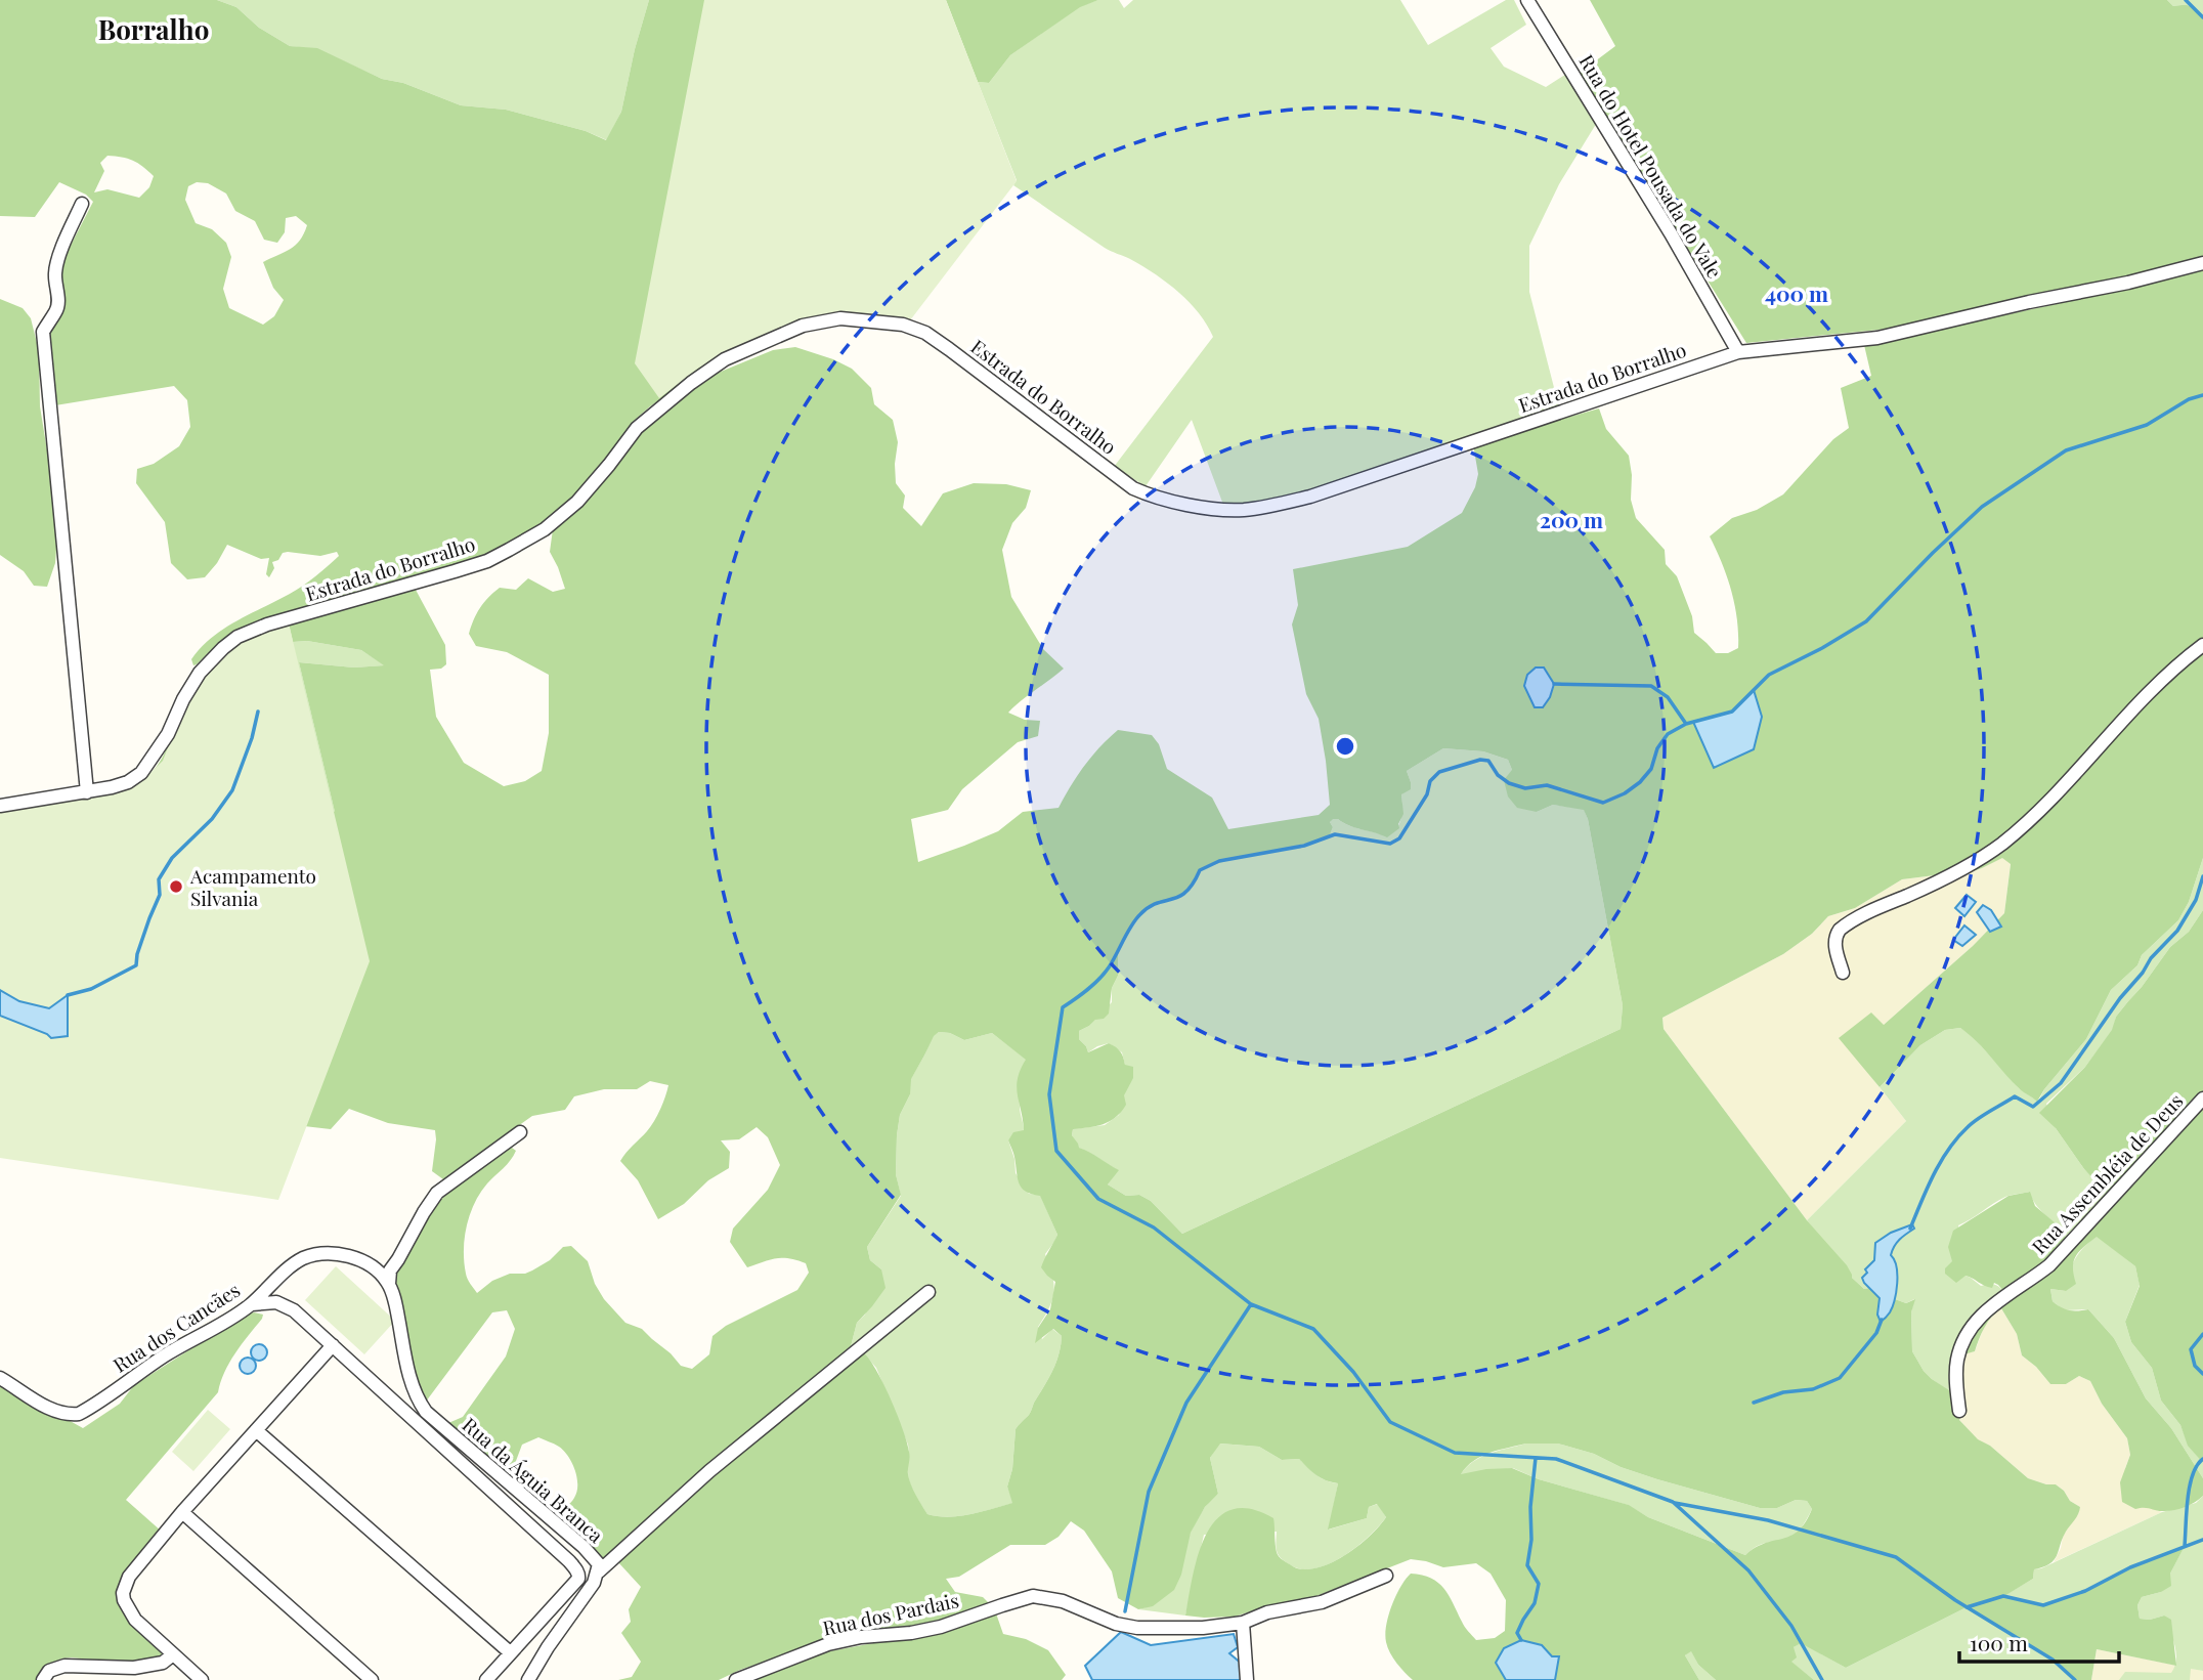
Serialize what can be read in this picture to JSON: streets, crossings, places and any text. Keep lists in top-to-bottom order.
{
  "streets": {
    "street": [
      "Rua do Hotel Pousada do Vale",
      "Estrada do Borralho",
      "Rua Assembléia de Deus",
      "Rua dos Cancães",
      "Rua da Águia Branca",
      "Rua dos Pardais"
    ]
  },
  "crossings": [
    ["Rua do Hotel Pousada do Vale", "Estrada do Borralho"],
    ["Rua dos Cancães", "Rua da Águia Branca"]
  ],
  "districts": ["Borralho"],
  "places": ["Acampamento Silvania"],
  "scale_bar": "100 m",
  "rings": ["400 m", "200 m"]
}
